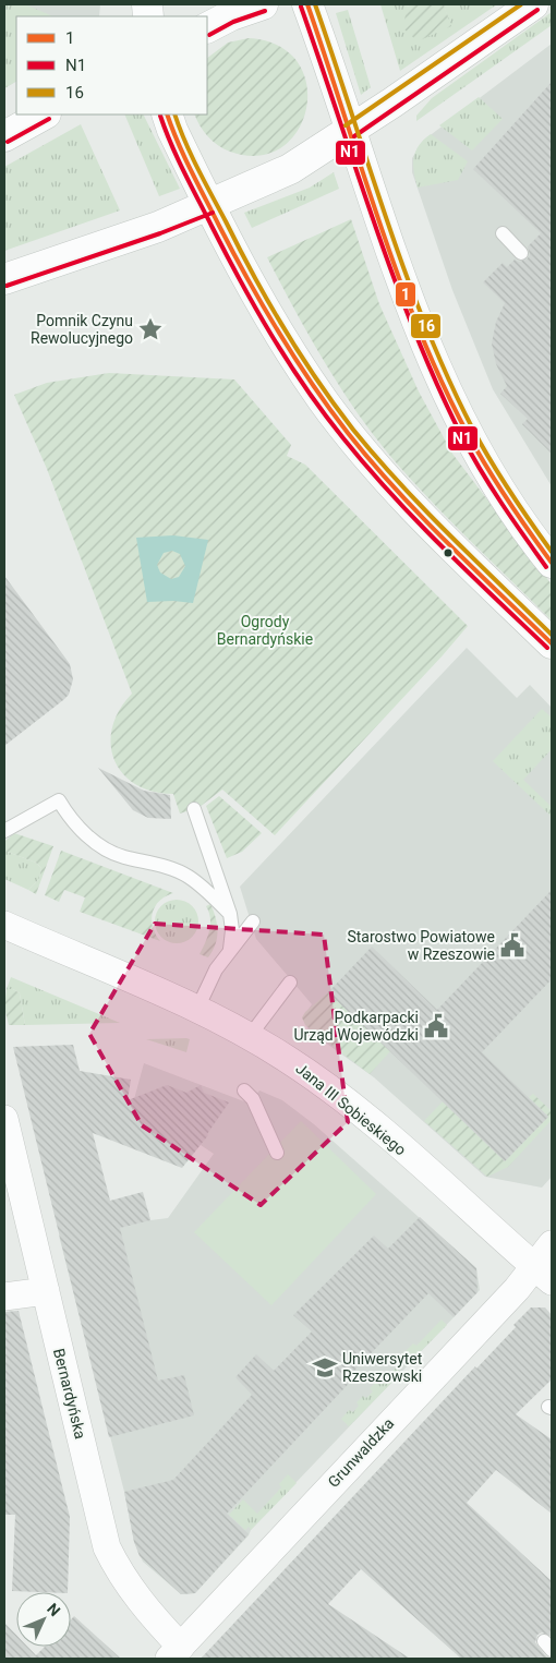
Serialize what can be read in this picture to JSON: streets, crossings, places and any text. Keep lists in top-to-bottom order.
{
  "streets": {
    "street": ["Jana III Sobieskiego", "Bernardyńska", "Grunwaldzka"]
  },
  "crossings": [
    ["Jana III Sobieskiego", "Grunwaldzka"],
    ["Bernardyńska", "Grunwaldzka"]
  ],
  "parks": ["Ogrody Bernardyńskie"],
  "places": {
    "place": ["Pomnik Czynu Rewolucyjnego"],
    "public building": ["Starostwo Powiatowe w Rzeszowie", "Podkarpacki Urząd Wojewódzki"],
    "school or university": ["Uniwersytet Rzeszowski"]
  },
  "lines": ["transit line 1", "transit line 16", "transit line N1"],
  "legend": ["1", "N1", "16"],
  "north": "top right"
}
